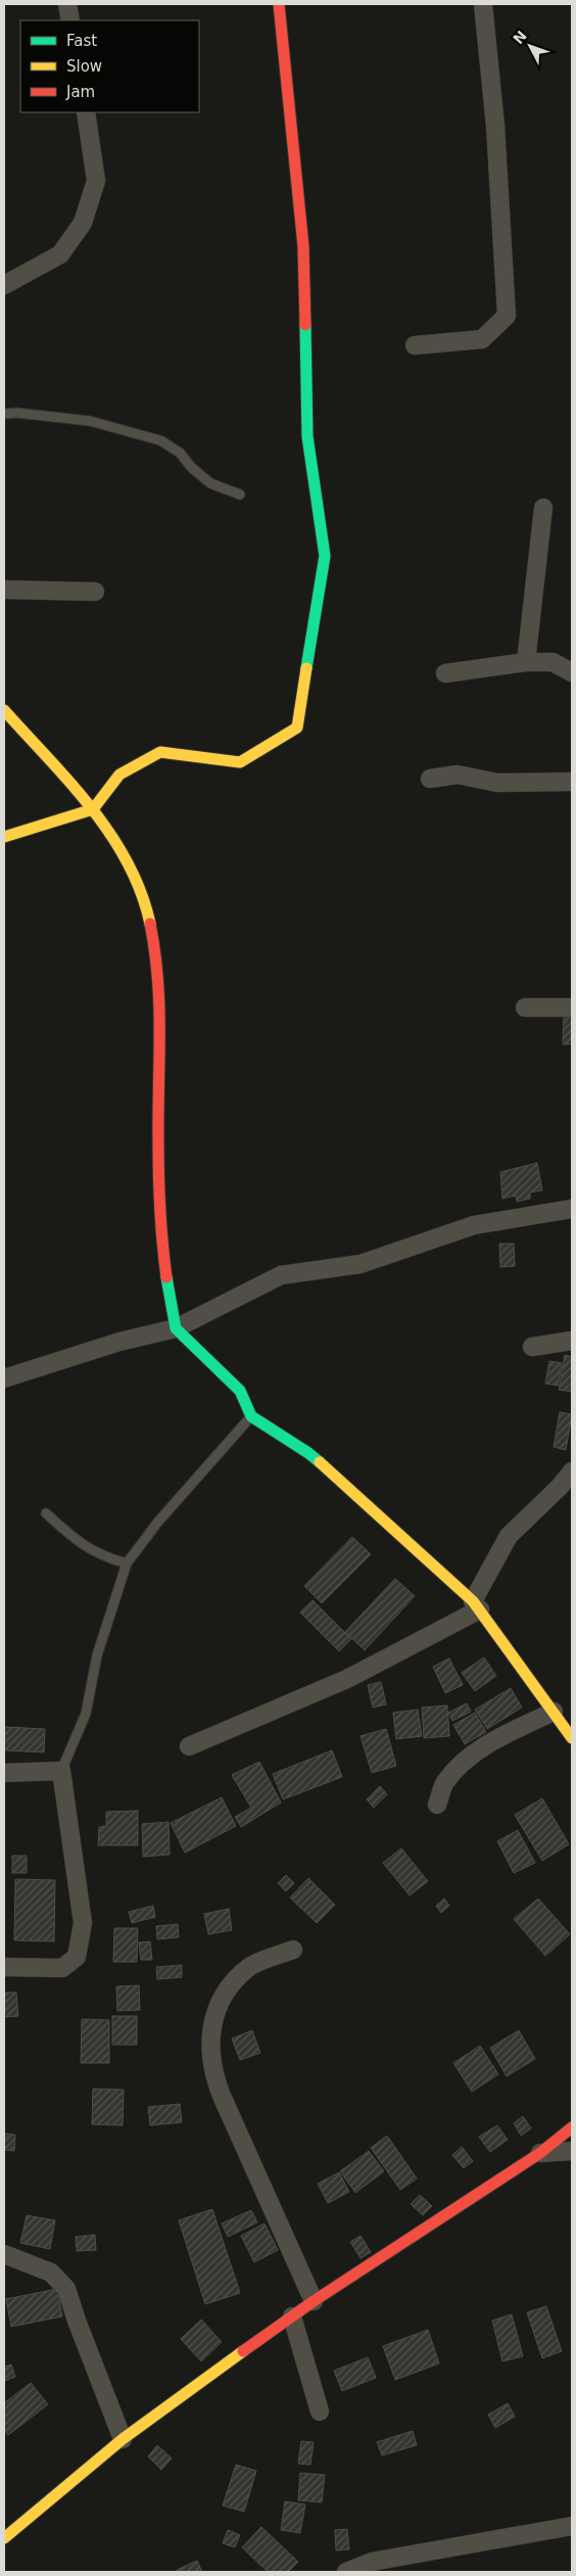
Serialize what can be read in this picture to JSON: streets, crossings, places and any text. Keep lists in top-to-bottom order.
{
  "legend": ["Fast", "Slow", "Jam"],
  "north": "top left"
}
